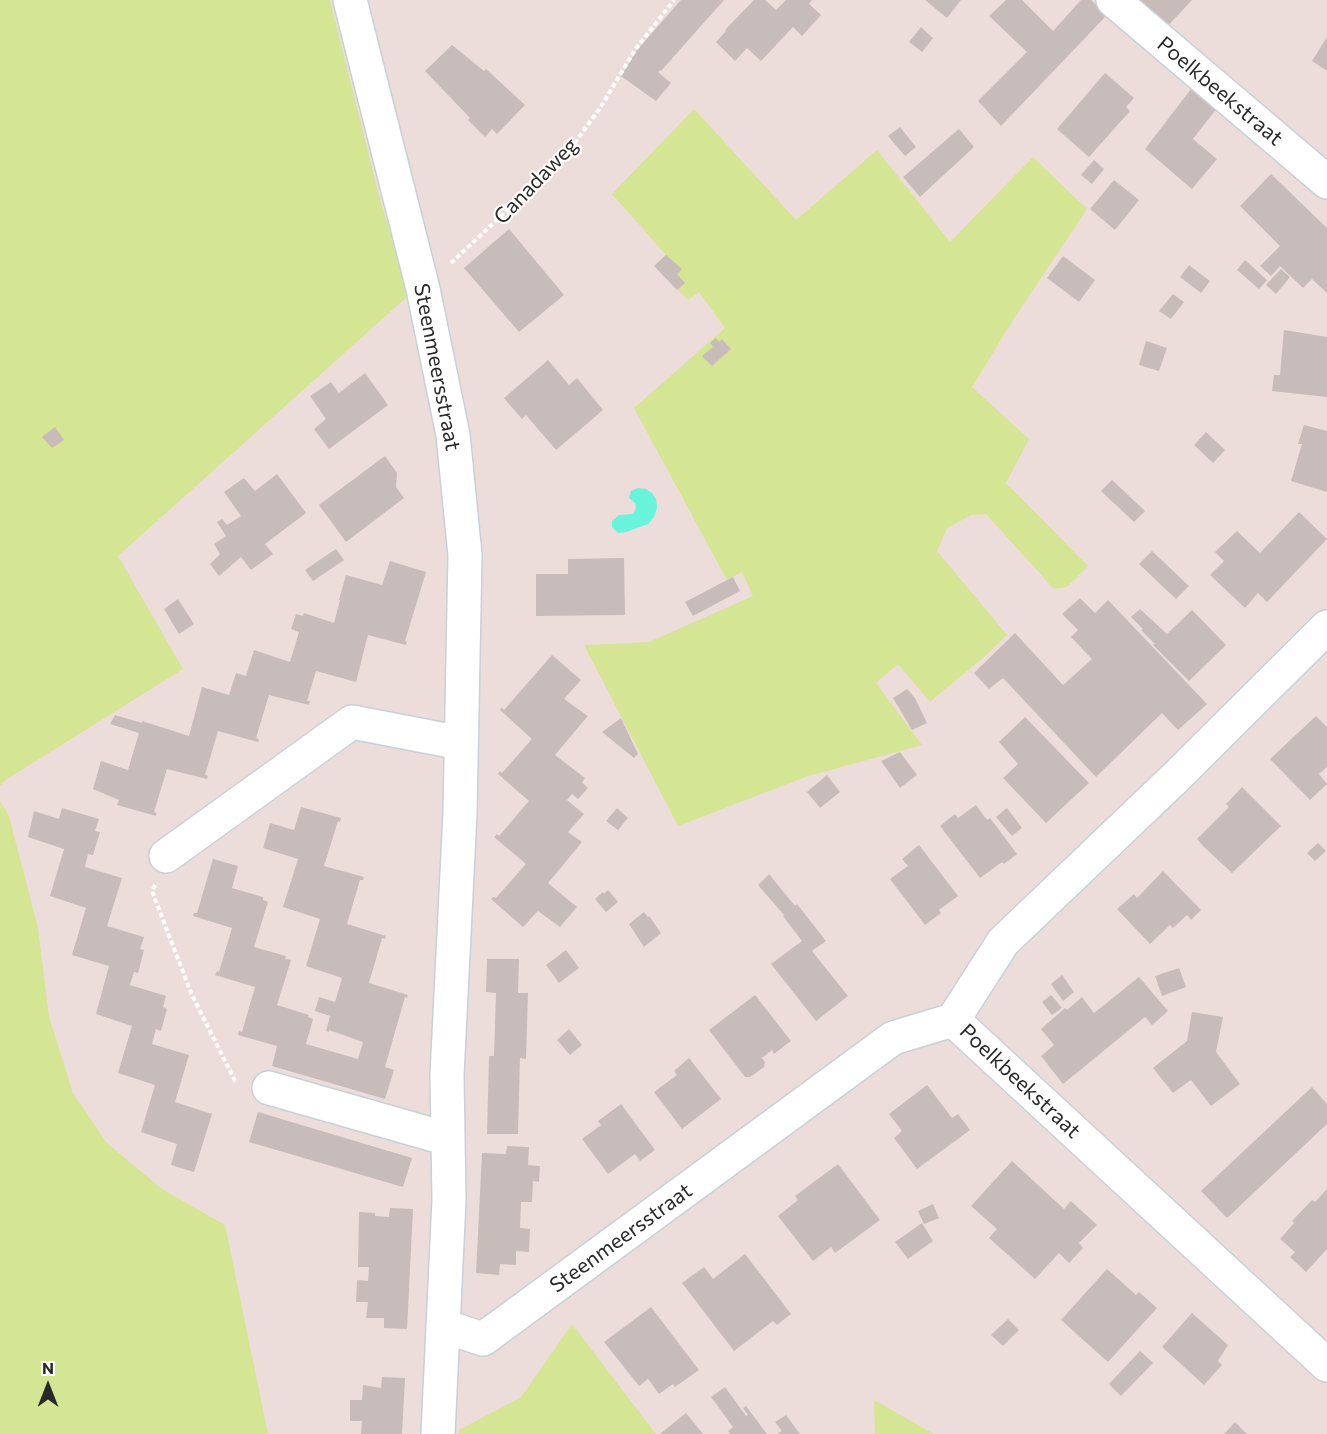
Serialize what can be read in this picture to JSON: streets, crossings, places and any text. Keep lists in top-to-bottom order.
{
  "streets": {
    "street": ["Poelkbeekstraat", "Steenmeersstraat"],
    "path": ["Canadaweg"]
  },
  "crossings": [
    ["Poelkbeekstraat", "Steenmeersstraat"],
    ["Canadaweg", "Steenmeersstraat"]
  ],
  "north": "top"
}
